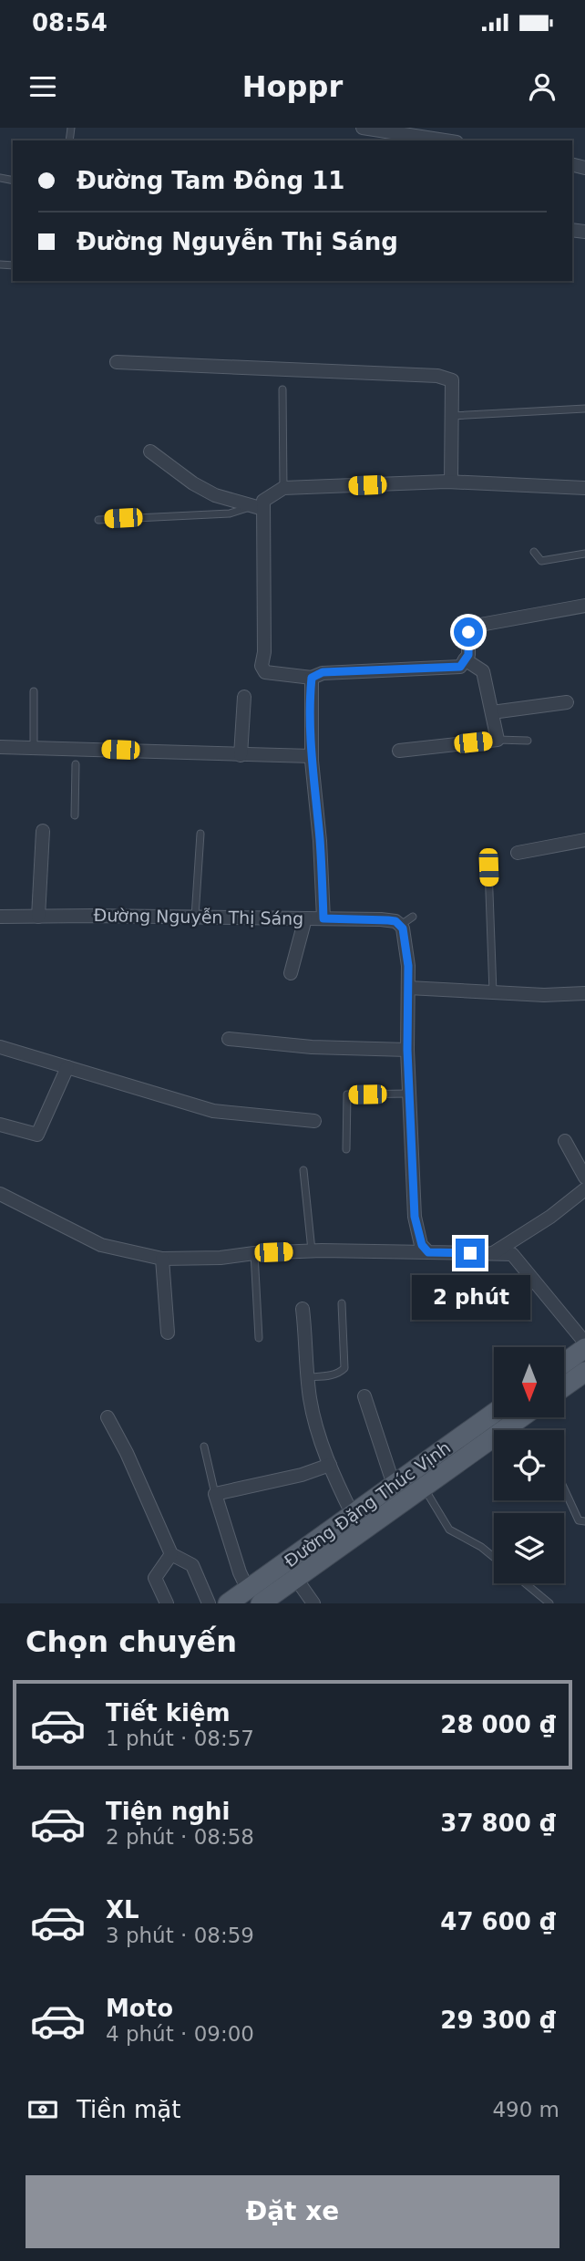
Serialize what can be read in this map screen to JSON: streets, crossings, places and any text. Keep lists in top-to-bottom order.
{
  "streets": {
    "main road": ["Đường Đặng Thúc Vịnh"],
    "street": ["Đường Nguyễn Thị Sáng"]
  },
  "north": "bottom",
  "page": {
    "status": "08:54",
    "header": "Hoppr",
    "banner": ["Đường Tam Đông 11", "Đường Nguyễn Thị Sáng"],
    "bubble": "2 phút",
    "heading": "Chọn chuyến",
    "list": [
      {
        "name": "Tiết kiệm",
        "note": "1 phút · 08:57",
        "value": "28 000 ₫"
      },
      {
        "name": "Tiện nghi",
        "note": "2 phút · 08:58",
        "value": "37 800 ₫"
      },
      {
        "name": "XL",
        "note": "3 phút · 08:59",
        "value": "47 600 ₫"
      },
      {
        "name": "Moto",
        "note": "4 phút · 09:00",
        "value": "29 300 ₫"
      }
    ],
    "pay": ["Tiền mặt", "490 m"],
    "buttons": "Đặt xe"
  }
}
